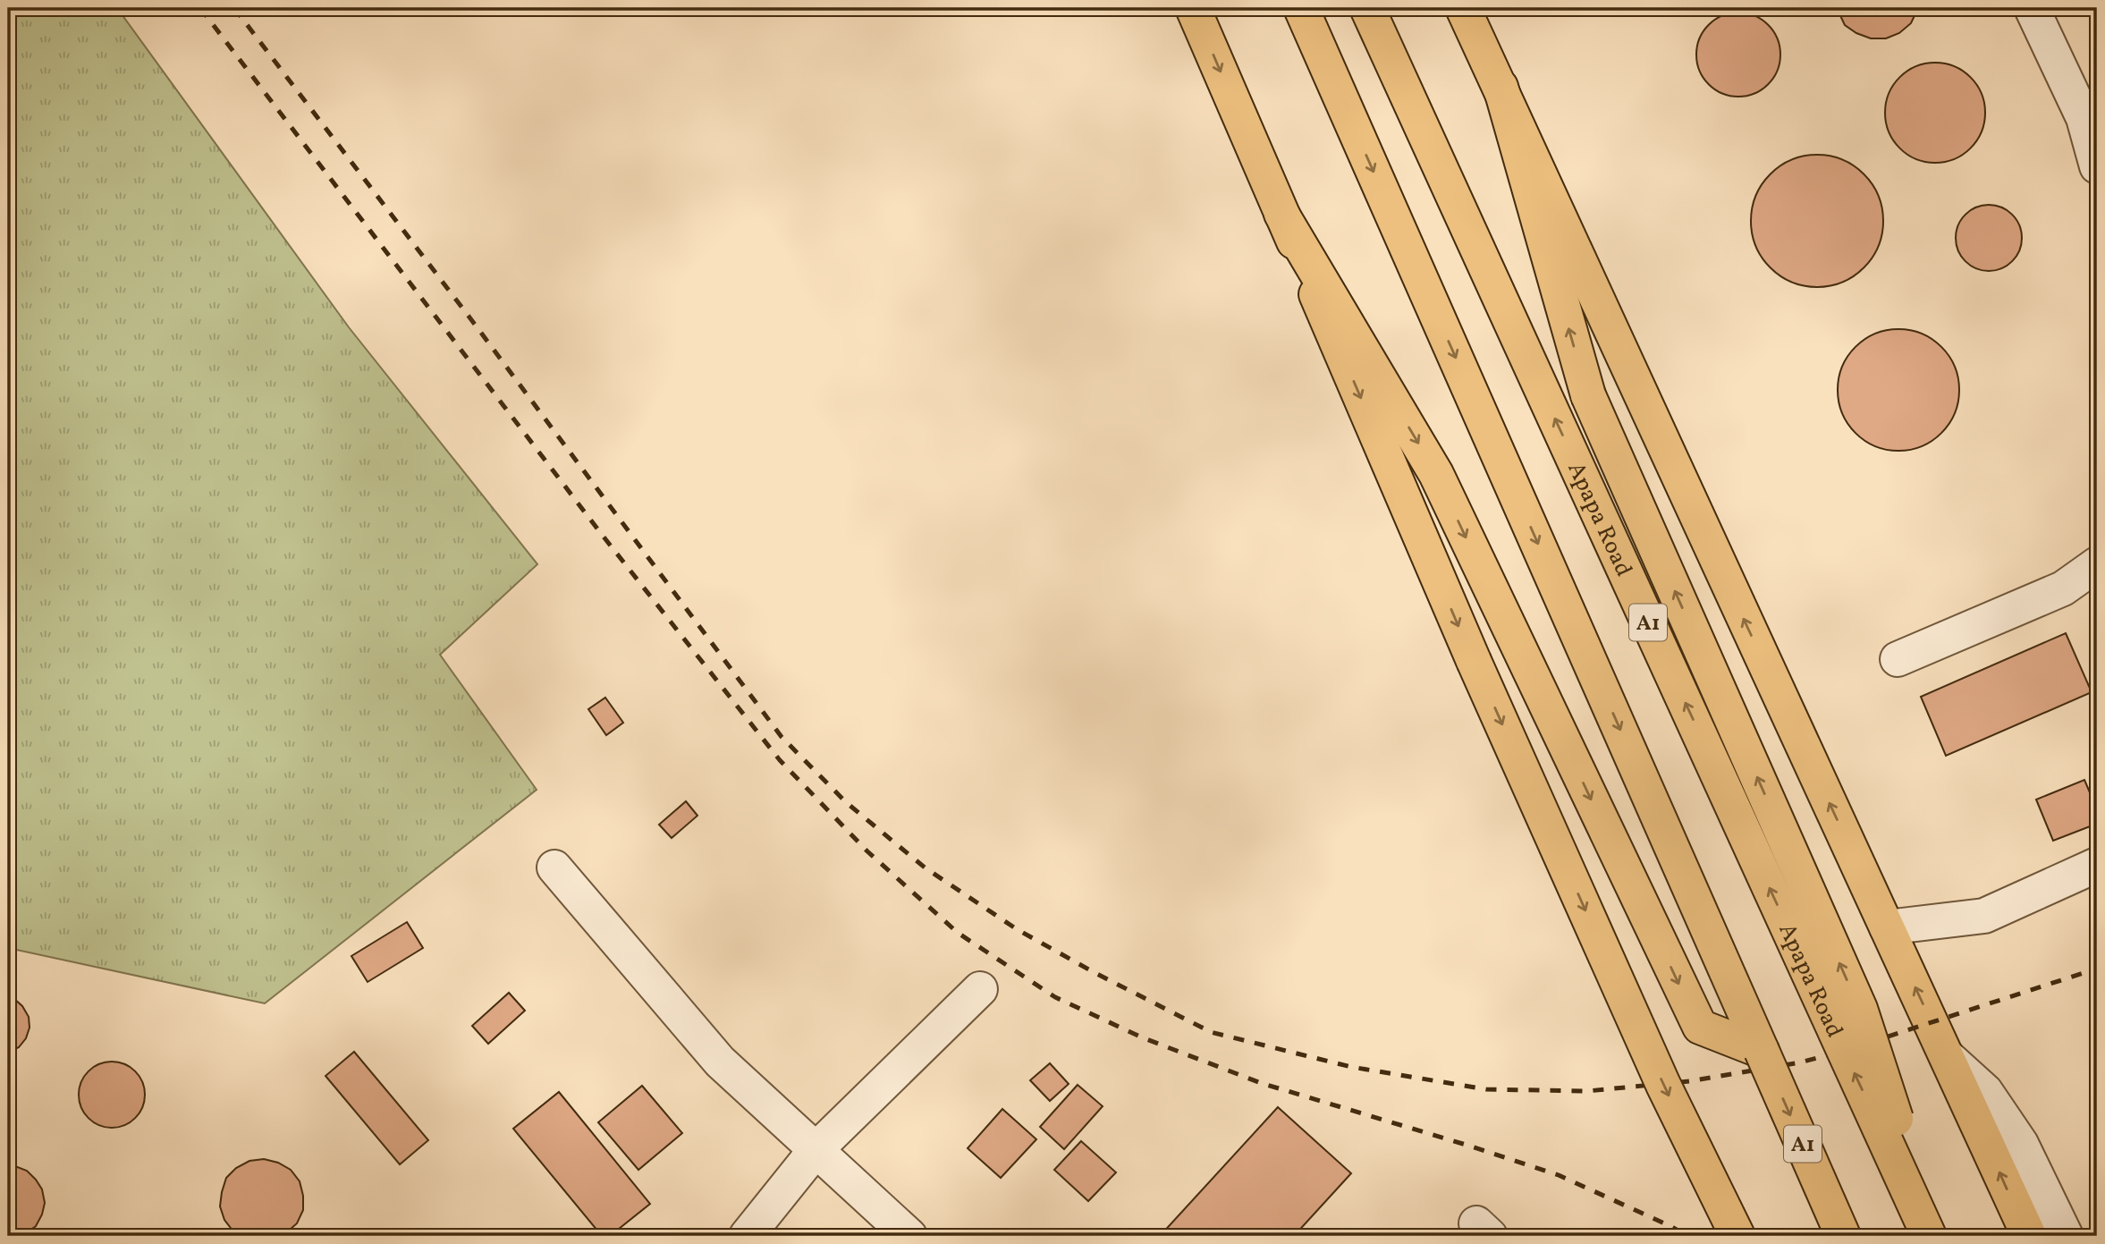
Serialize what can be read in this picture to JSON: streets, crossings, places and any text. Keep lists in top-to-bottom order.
{
  "streets": {
    "main road": ["Apapa Road", "A1"]
  }
}
